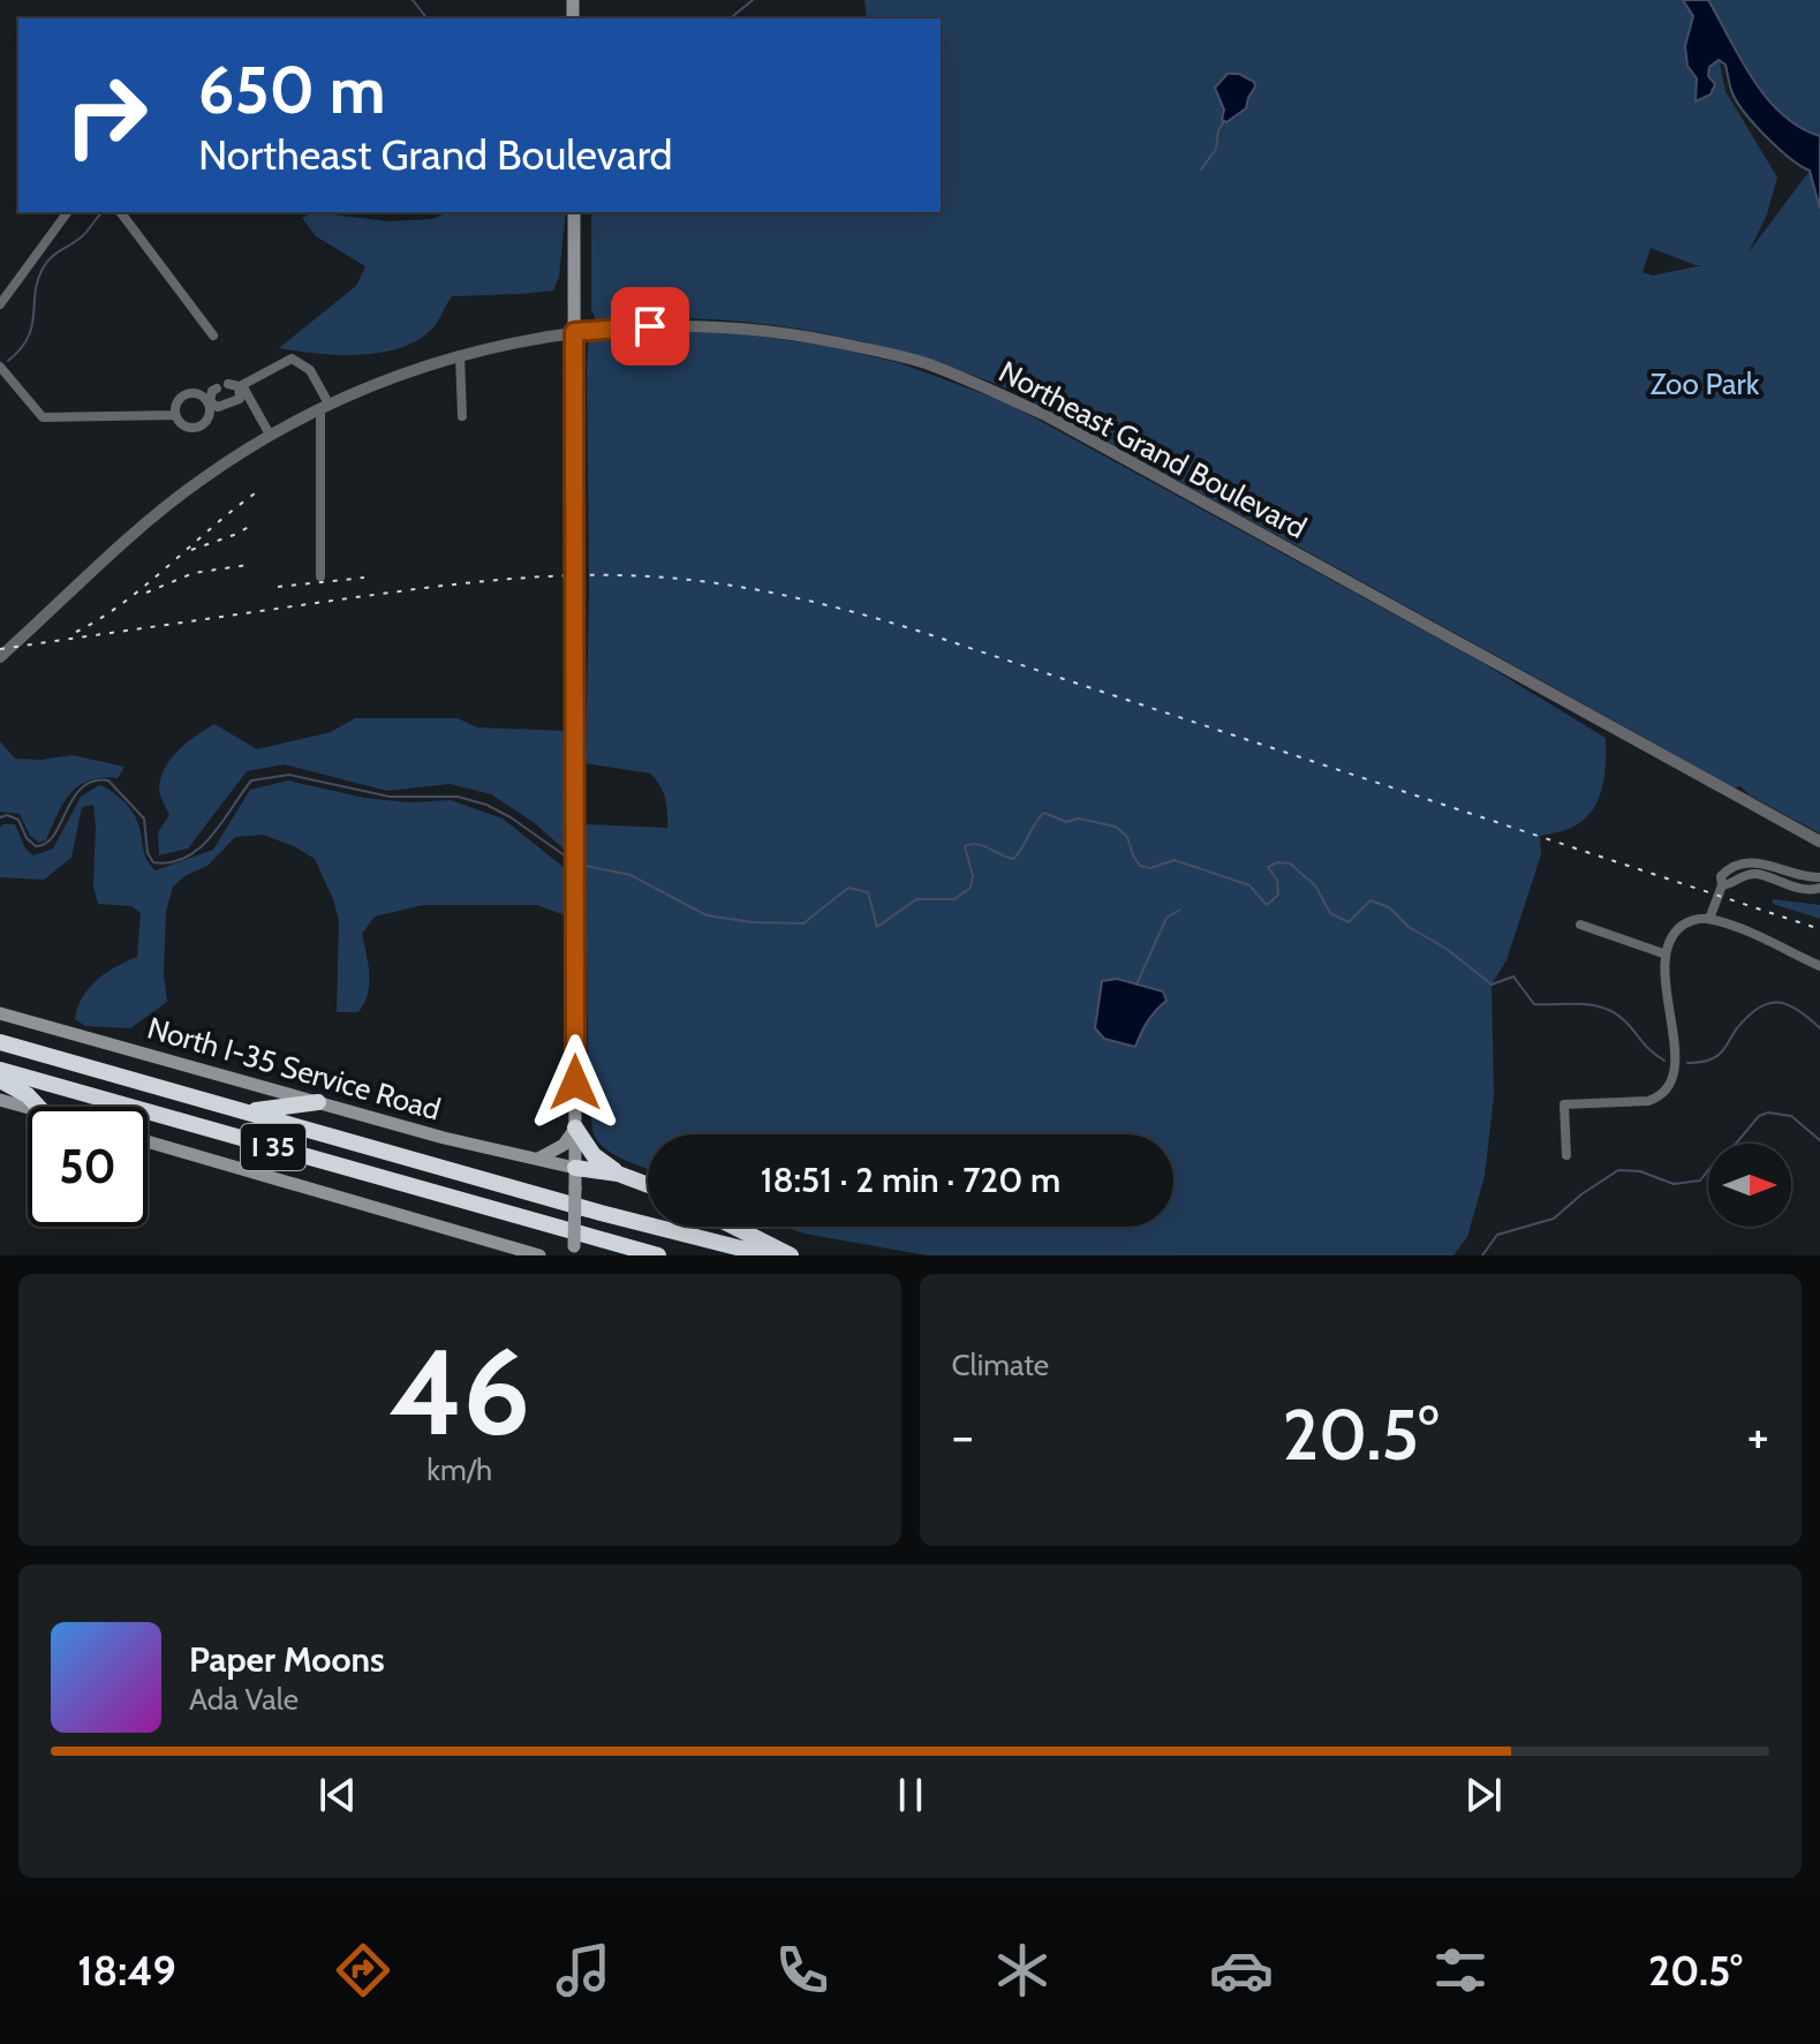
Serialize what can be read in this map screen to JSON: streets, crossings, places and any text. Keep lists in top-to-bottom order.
{
  "streets": {
    "highway": ["I 35"],
    "main road": ["North I-35 Service Road"],
    "street": ["Northeast Grand Boulevard"]
  },
  "parks": ["Zoo Park"],
  "north": "right",
  "page": {
    "turn": ["650 m", "Northeast Grand Boulevard"],
    "limit": "50",
    "trip": "18:51 · 2 min · 720 m",
    "tile": [
      ["46", "km/h"],
      "Climate"
    ],
    "heat": ["−", "20.5°", "+"],
    "song": ["Paper Moons", "Ada Vale"],
    "tabs": ["18:49", "20.5°"]
  }
}
